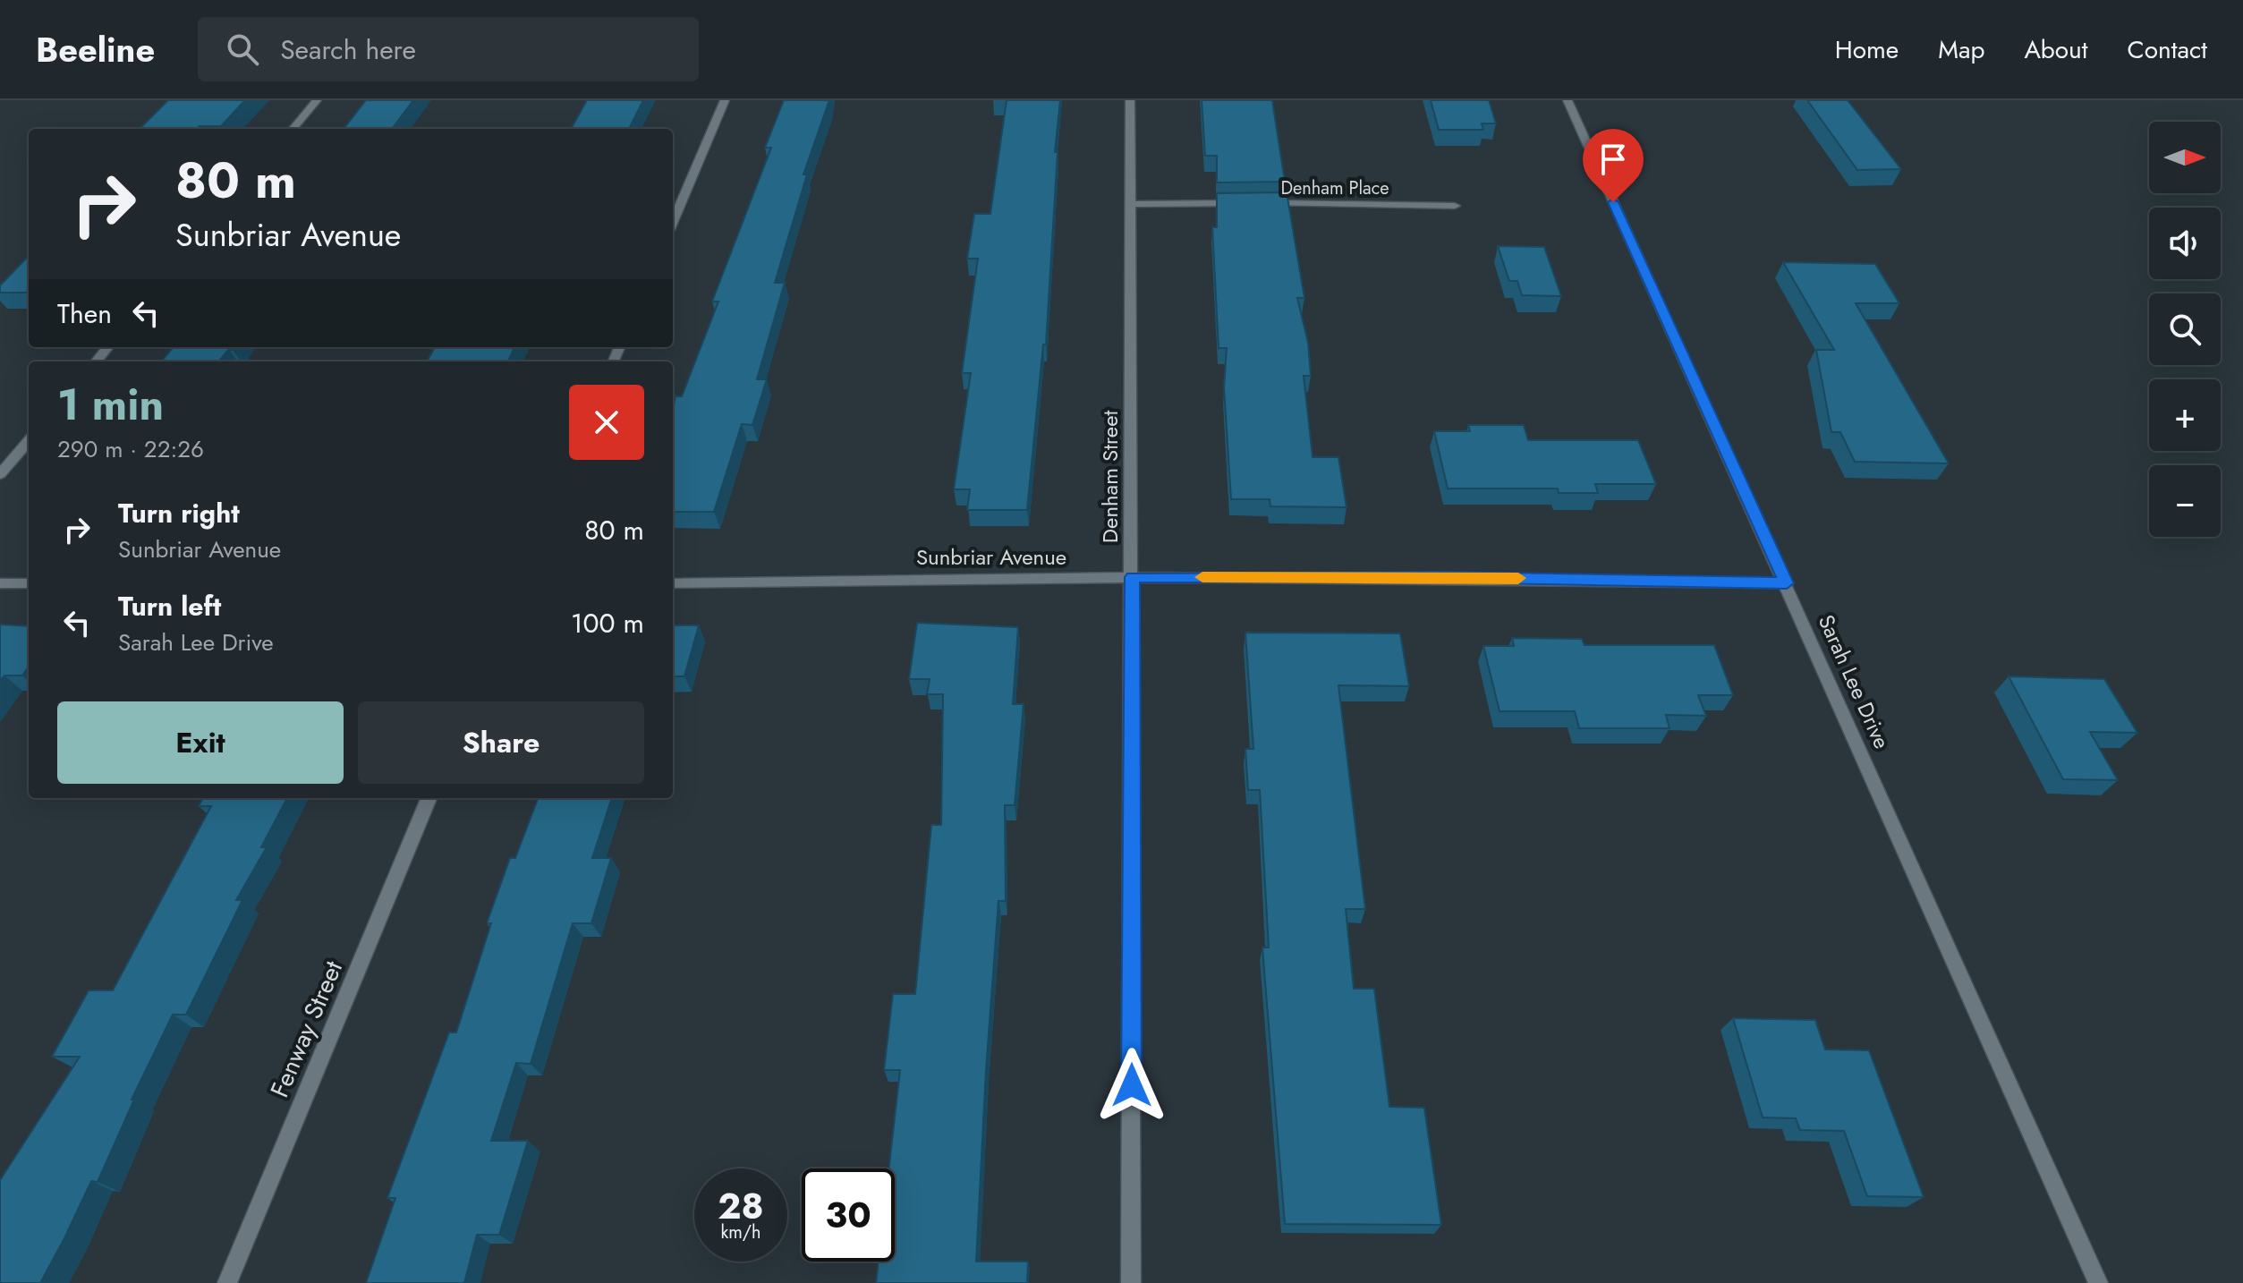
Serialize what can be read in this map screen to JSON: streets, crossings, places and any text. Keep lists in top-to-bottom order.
{
  "streets": {
    "street": [
      "Denham Place",
      "Denham Street",
      "Sunbriar Avenue",
      "Sarah Lee Drive",
      "Fenway Street"
    ]
  },
  "crossings": [
    ["Denham Street", "Sunbriar Avenue"],
    ["Sunbriar Avenue", "Sarah Lee Drive"]
  ],
  "north": "right",
  "page": {
    "header": "Beeline",
    "search": "Search here",
    "nav": [
      "Home",
      "Map",
      "About",
      "Contact"
    ],
    "map_buttons": ["+", "−"],
    "turn": ["80 m", "Sunbriar Avenue"],
    "then": "Then",
    "heading": ["1 min", "290 m · 22:26"],
    "list": [
      {
        "name": "Turn right",
        "note": "Sunbriar Avenue",
        "value": "80 m"
      },
      {
        "name": "Turn left",
        "note": "Sarah Lee Drive",
        "value": "100 m"
      }
    ],
    "buttons": ["Exit", "Share"],
    "speed": "28 km/h",
    "limit": "30"
  }
}
